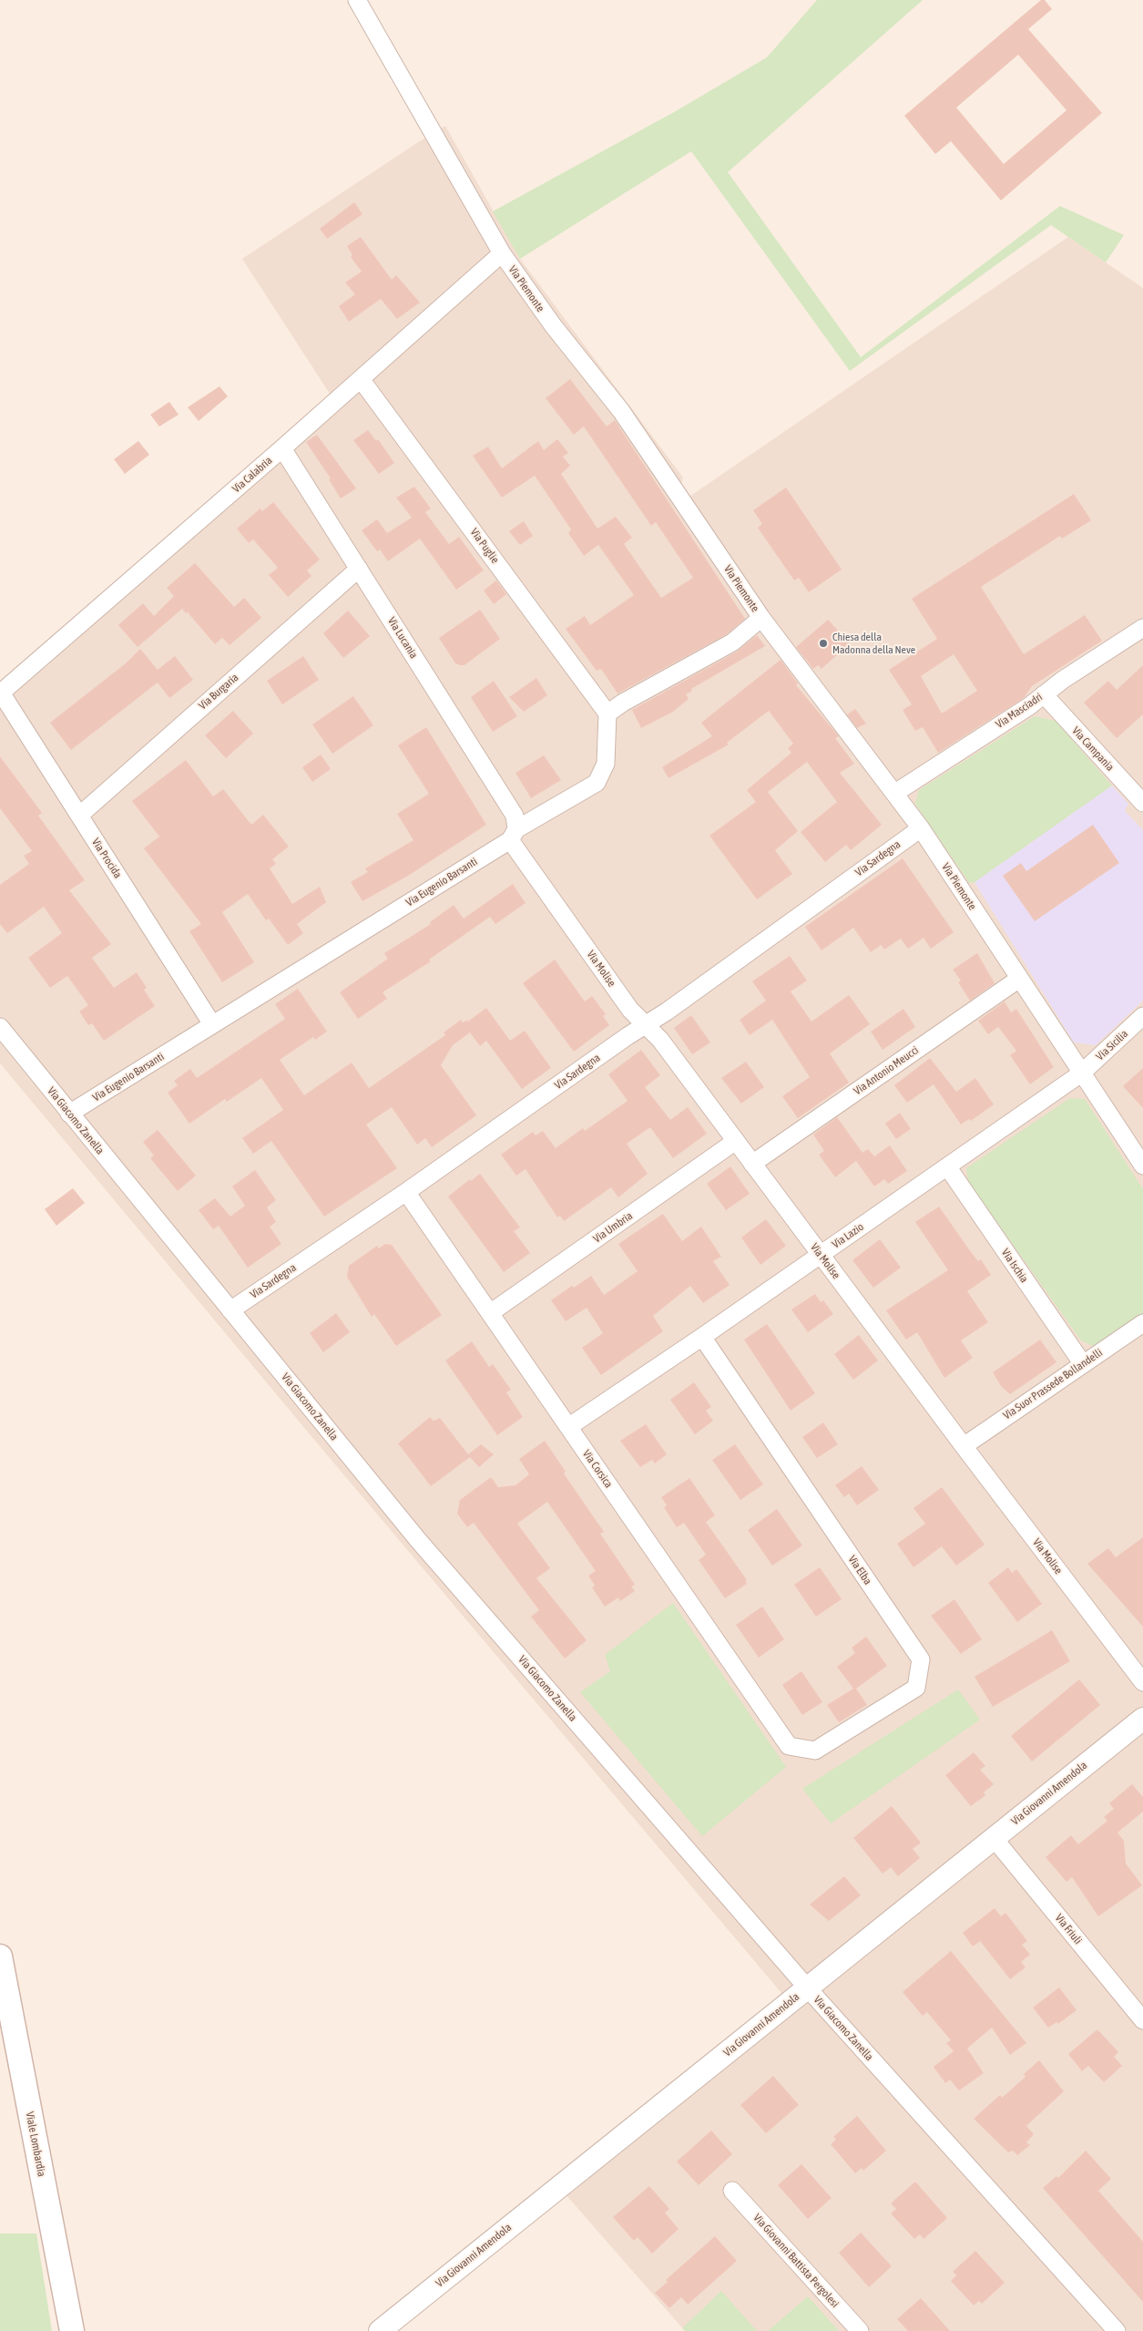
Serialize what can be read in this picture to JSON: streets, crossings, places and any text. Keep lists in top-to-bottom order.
{
  "streets": {
    "main road": ["Viale Lombardia"],
    "street": [
      "Via Piemonte",
      "Via Calabria",
      "Via Puglie",
      "Via Lucania",
      "Via Burgaria",
      "Via Masciadri",
      "Via Campania",
      "Via Procida",
      "Via Sardegna",
      "Via Eugenio Barsanti",
      "Via Molise",
      "Via Sicilia",
      "Via Antonio Meucci",
      "Via Giacomo Zanella",
      "Via Umbria",
      "Via Lazio",
      "Via Ischia",
      "Via Suor Prassede Bollandelli",
      "Via Corsica",
      "Via Elba",
      "Via Giovanni Amendola",
      "Via Friuli",
      "Via Giovanni Battista Pergolesi"
    ]
  },
  "crossings": [
    ["Via Piemonte", "Via Calabria"],
    ["Via Piemonte", "Via Masciadri"],
    ["Via Piemonte", "Via Sardegna"],
    ["Via Piemonte", "Via Sicilia"],
    ["Via Piemonte", "Via Antonio Meucci"],
    ["Via Piemonte", "Via Lazio"],
    ["Via Calabria", "Via Puglie"],
    ["Via Calabria", "Via Lucania"],
    ["Via Calabria", "Via Procida"],
    ["Via Puglie", "Via Eugenio Barsanti"],
    ["Via Lucania", "Via Burgaria"],
    ["Via Lucania", "Via Eugenio Barsanti"],
    ["Via Lucania", "Via Molise"],
    ["Via Burgaria", "Via Procida"],
    ["Via Masciadri", "Via Campania"],
    ["Via Procida", "Via Eugenio Barsanti"],
    ["Via Sardegna", "Via Molise"],
    ["Via Sardegna", "Via Giacomo Zanella"],
    ["Via Sardegna", "Via Corsica"],
    ["Via Eugenio Barsanti", "Via Molise"],
    ["Via Eugenio Barsanti", "Via Giacomo Zanella"],
    ["Via Molise", "Via Antonio Meucci"],
    ["Via Molise", "Via Umbria"],
    ["Via Molise", "Via Lazio"],
    ["Via Molise", "Via Suor Prassede Bollandelli"],
    ["Via Sicilia", "Via Lazio"],
    ["Via Giacomo Zanella", "Via Giovanni Amendola"],
    ["Via Umbria", "Via Corsica"],
    ["Via Lazio", "Via Ischia"],
    ["Via Lazio", "Via Corsica"],
    ["Via Lazio", "Via Elba"],
    ["Via Ischia", "Via Suor Prassede Bollandelli"],
    ["Via Corsica", "Via Elba"],
    ["Via Giovanni Amendola", "Via Friuli"]
  ],
  "places": ["Chiesa della Madonna della Neve"]
}
